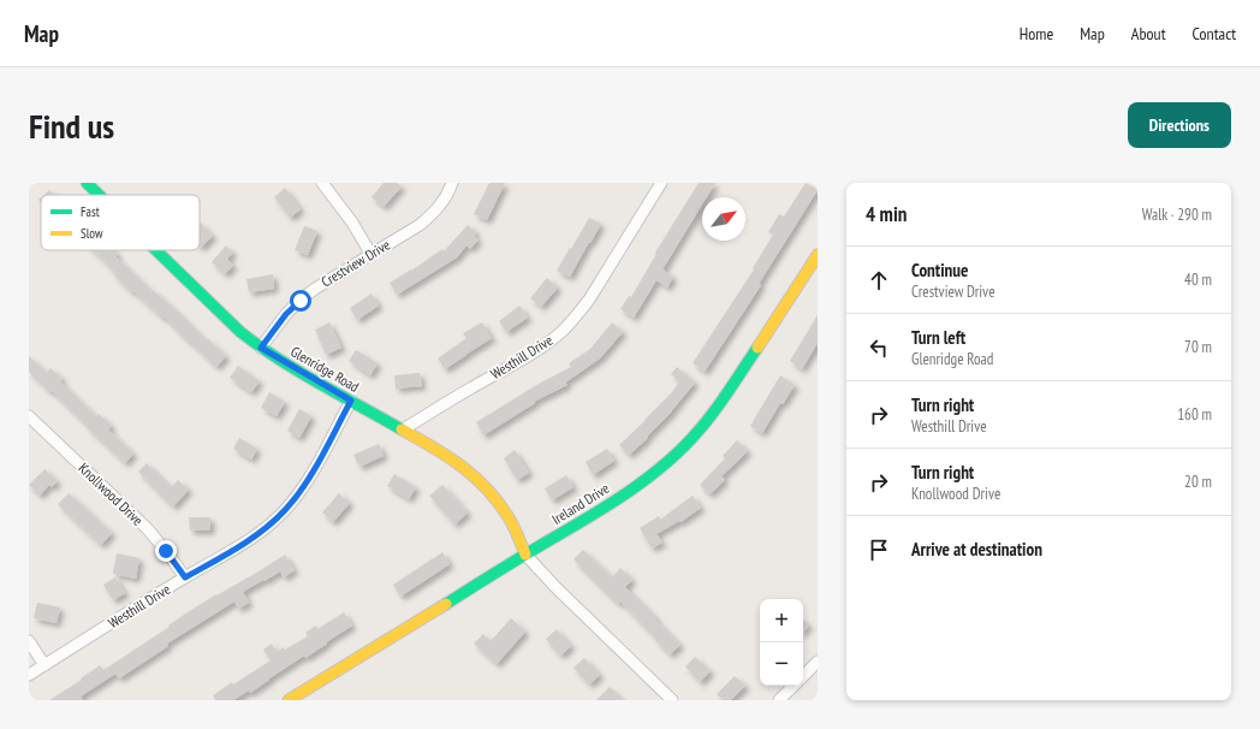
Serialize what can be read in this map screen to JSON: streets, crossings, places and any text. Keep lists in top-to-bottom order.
{
  "streets": {
    "main road": ["Glenridge Road", "Ireland Drive"],
    "street": ["Crestview Drive", "Westhill Drive", "Knollwood Drive"]
  },
  "crossings": [
    ["Crestview Drive", "Glenridge Road"],
    ["Westhill Drive", "Glenridge Road"],
    ["Westhill Drive", "Knollwood Drive"],
    ["Glenridge Road", "Ireland Drive"]
  ],
  "legend": ["Fast", "Slow"],
  "north": "top right",
  "page": {
    "header": "Map",
    "nav": [
      "Home",
      "Map",
      "About",
      "Contact"
    ],
    "buttons": "Directions",
    "title": "Find us",
    "heading": ["4 min", "Walk · 290 m"],
    "list": [
      ["Continue", "Crestview Drive", "40 m"],
      ["Turn left", "Glenridge Road", "70 m"],
      ["Turn right", "Westhill Drive", "160 m"],
      ["Turn right", "Knollwood Drive", "20 m"],
      "Arrive at destination"
    ],
    "map_buttons": ["+", "−"]
  }
}
